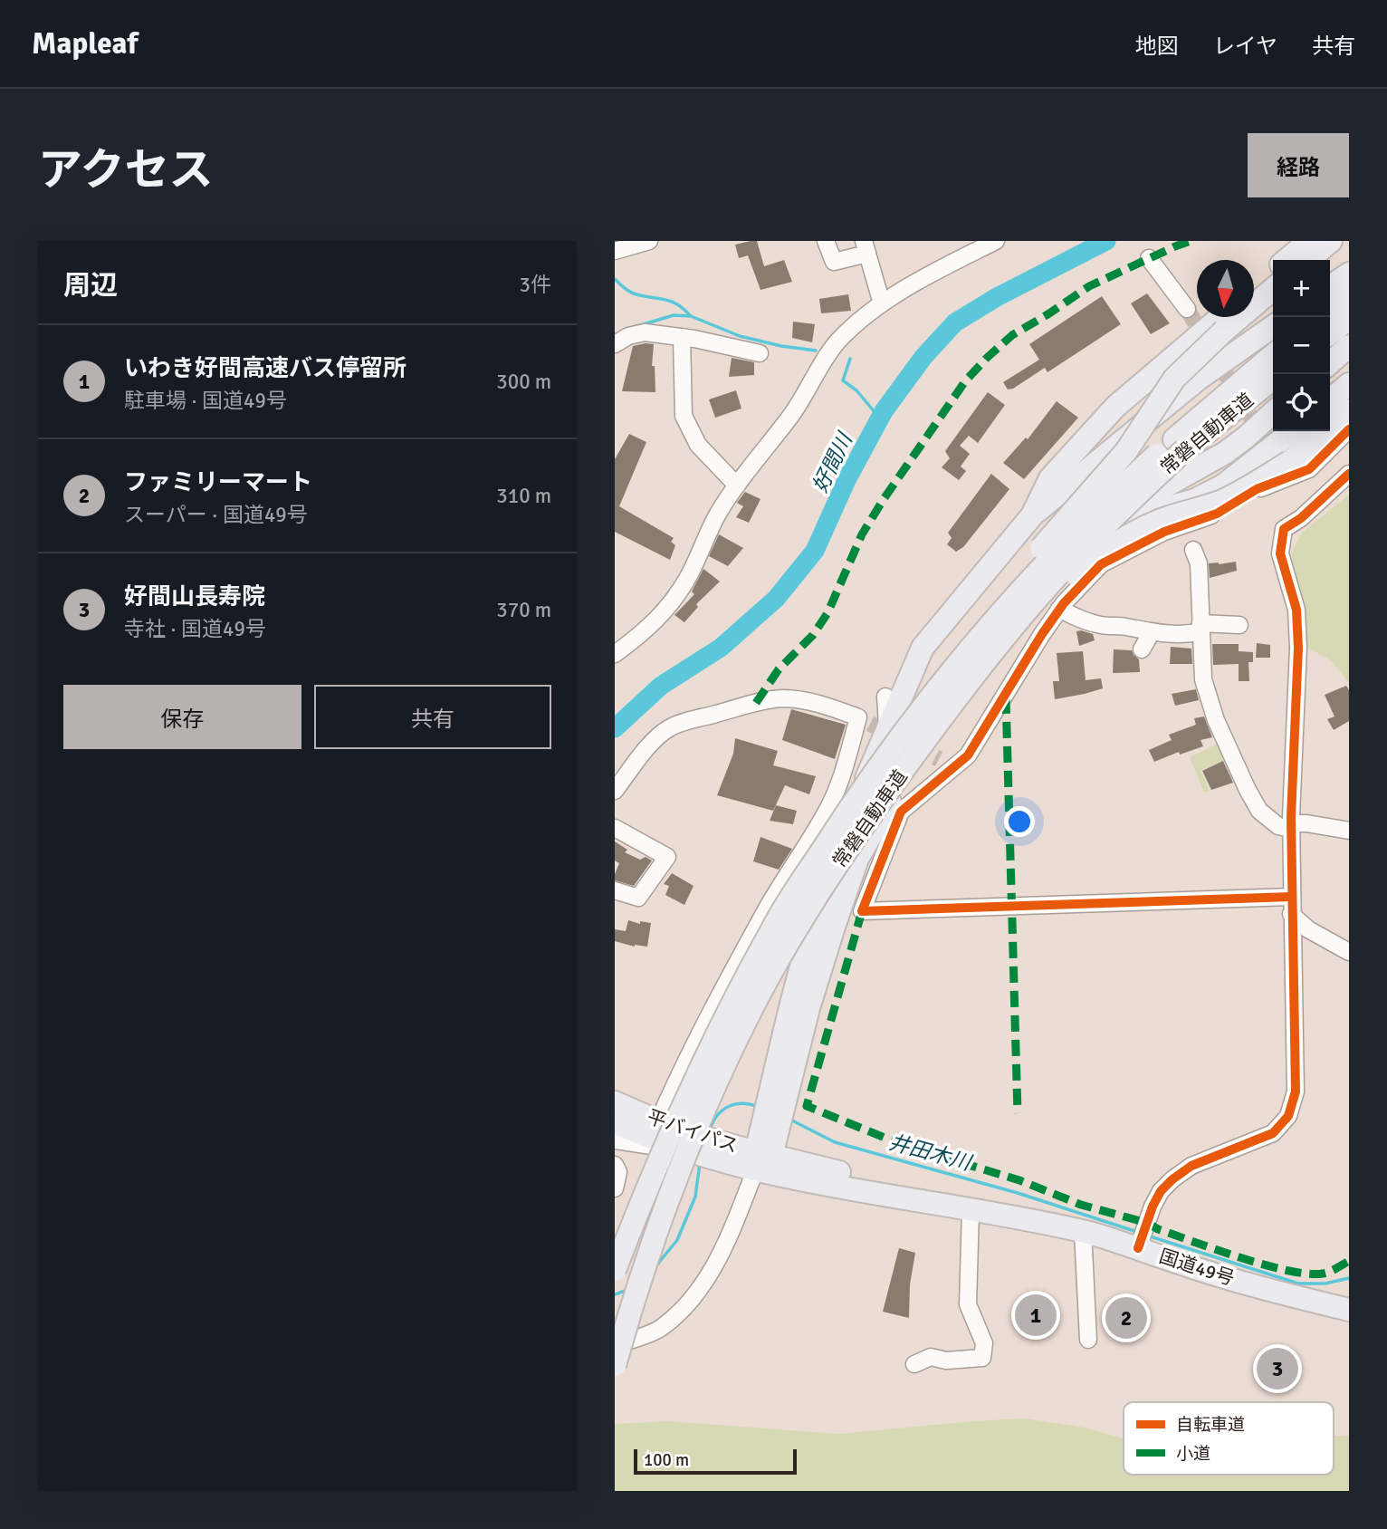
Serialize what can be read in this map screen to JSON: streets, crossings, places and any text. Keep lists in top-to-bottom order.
{
  "streets": {
    "highway": ["常磐自動車道", "平バイパス", "国道49号"]
  },
  "crossings": [
    ["平バイパス", "国道49号"]
  ],
  "water": ["好間川", "井田木川"],
  "legend": ["自転車道", "小道"],
  "scale_bar": "100 m",
  "north": "bottom",
  "page": {
    "header": "Mapleaf",
    "nav": ["地図", "レイヤ", "共有"],
    "title": "アクセス",
    "buttons": [
      "経路",
      ["保存", "共有"]
    ],
    "heading": ["周辺", "3件"],
    "map_buttons": ["+", "−"],
    "list": [
      {
        "mark": "1",
        "name": "いわき好間高速バス停留所",
        "note": "駐車場 · 国道49号",
        "value": "300 m"
      },
      {
        "mark": "2",
        "name": "ファミリーマート",
        "note": "スーパー · 国道49号",
        "value": "310 m"
      },
      {
        "mark": "3",
        "name": "好間山長寿院",
        "note": "寺社 · 国道49号",
        "value": "370 m"
      }
    ],
    "pins": ["1", "2", "3"],
    "scale": "100 m"
  }
}
